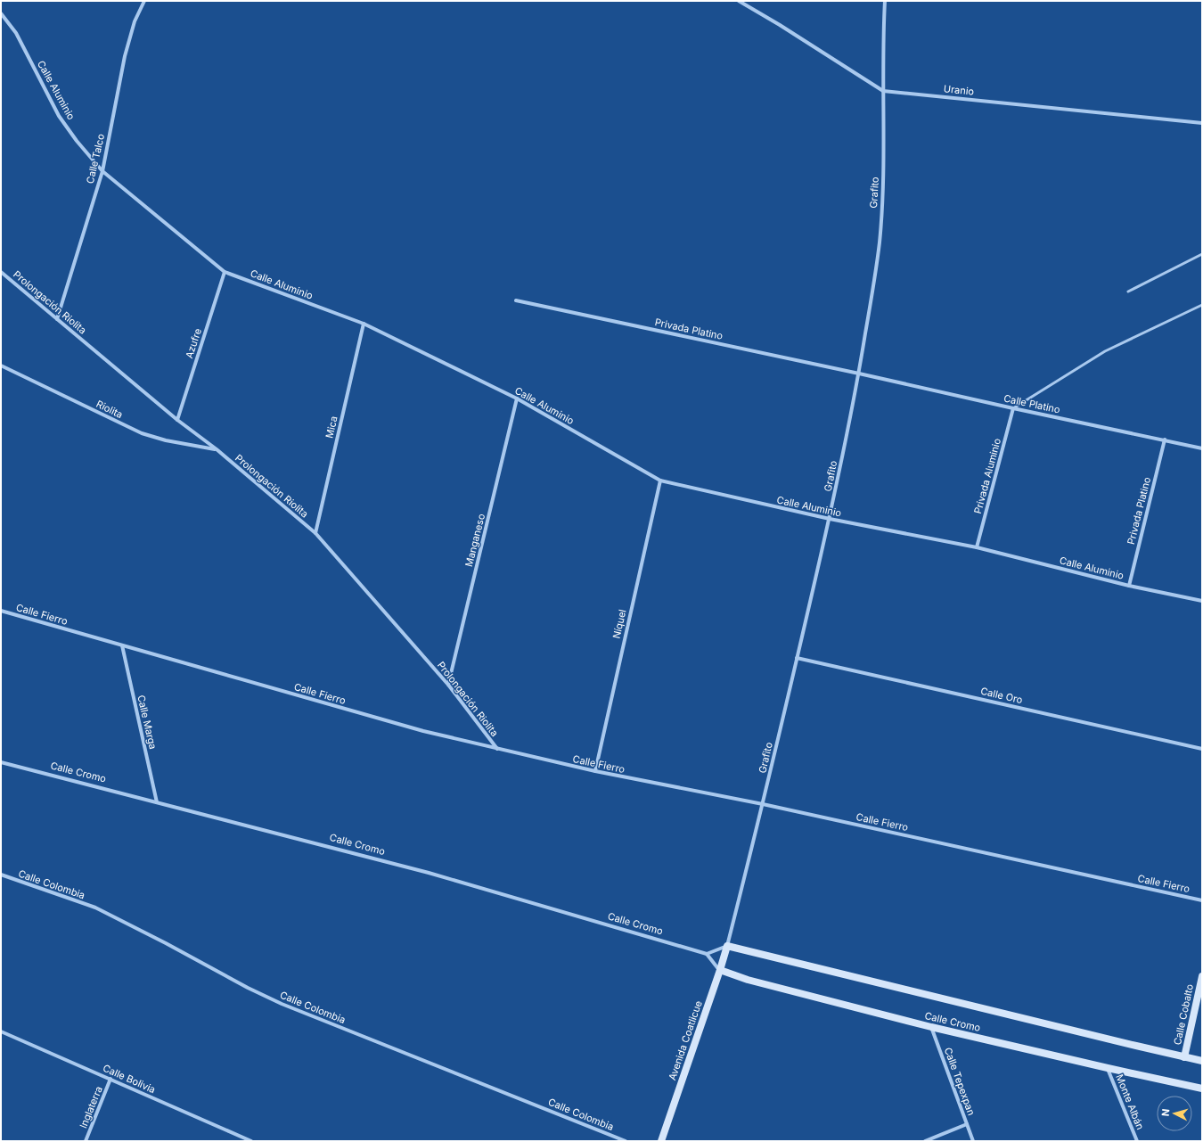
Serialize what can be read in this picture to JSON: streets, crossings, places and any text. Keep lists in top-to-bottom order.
{
  "streets": {
    "street": [
      "Calle Aluminio",
      "Uranio",
      "Calle Talco",
      "Grafito",
      "Prolongación Riolita",
      "Privada Platino",
      "Azufre",
      "Calle Platino",
      "Riolita",
      "Mica",
      "Privada Aluminio",
      "Manganeso",
      "Calle Fierro",
      "Níquel",
      "Calle Oro",
      "Calle Marga",
      "Calle Cromo",
      "Calle Colombia",
      "Calle Cobalto",
      "Avenida Coatlicue",
      "Calle Bolivia",
      "Calle Tepexpan",
      "Monte Albán",
      "Inglaterra"
    ]
  },
  "crossings": [
    ["Calle Aluminio", "Calle Talco"],
    ["Calle Aluminio", "Grafito"],
    ["Calle Aluminio", "Privada Platino"],
    ["Calle Aluminio", "Azufre"],
    ["Calle Aluminio", "Mica"],
    ["Calle Aluminio", "Privada Aluminio"],
    ["Calle Aluminio", "Manganeso"],
    ["Calle Aluminio", "Níquel"],
    ["Uranio", "Grafito"],
    ["Calle Talco", "Prolongación Riolita"],
    ["Grafito", "Privada Platino"],
    ["Grafito", "Calle Platino"],
    ["Grafito", "Calle Fierro"],
    ["Grafito", "Calle Oro"],
    ["Grafito", "Calle Cromo"],
    ["Grafito", "Avenida Coatlicue"],
    ["Prolongación Riolita", "Azufre"],
    ["Prolongación Riolita", "Riolita"],
    ["Prolongación Riolita", "Mica"],
    ["Prolongación Riolita", "Manganeso"],
    ["Prolongación Riolita", "Calle Fierro"],
    ["Privada Platino", "Calle Platino"],
    ["Calle Platino", "Privada Aluminio"],
    ["Calle Fierro", "Níquel"],
    ["Calle Fierro", "Calle Marga"],
    ["Calle Marga", "Calle Cromo"],
    ["Calle Cromo", "Calle Cobalto"],
    ["Calle Cromo", "Avenida Coatlicue"],
    ["Calle Cromo", "Calle Tepexpan"],
    ["Calle Cromo", "Monte Albán"],
    ["Calle Bolivia", "Inglaterra"]
  ],
  "north": "left"
}
